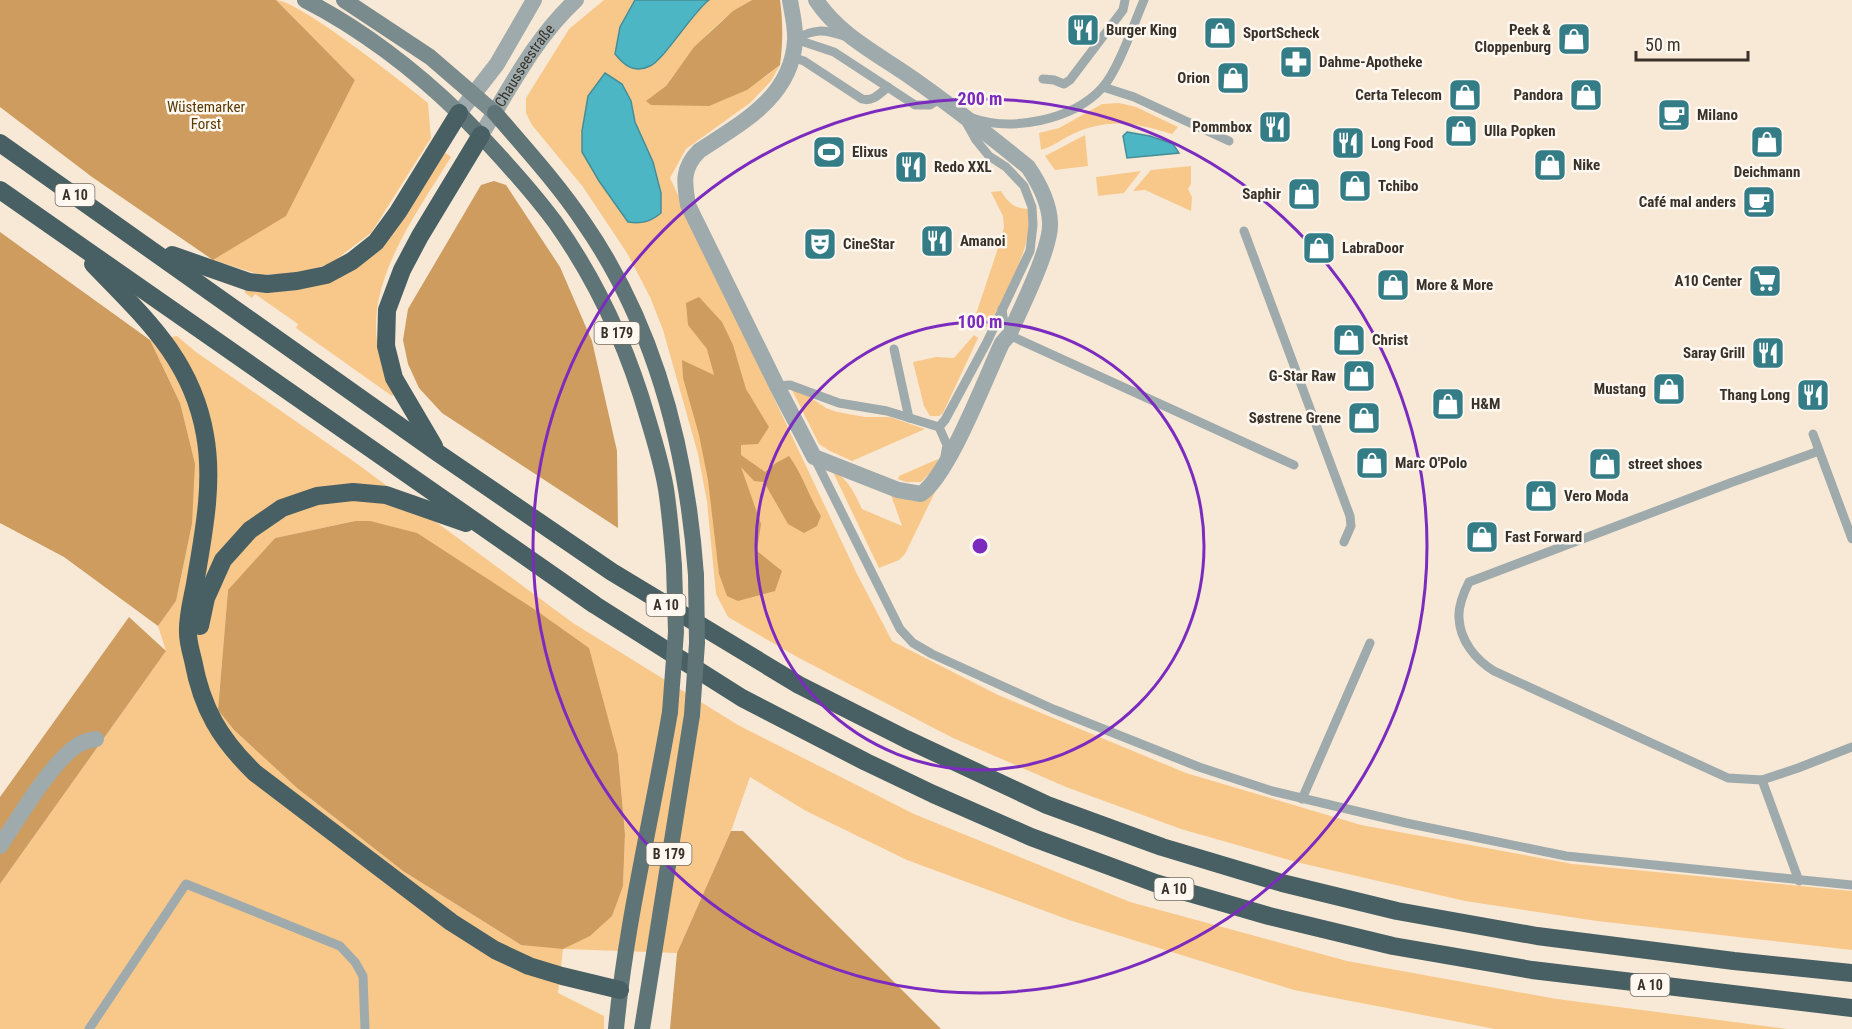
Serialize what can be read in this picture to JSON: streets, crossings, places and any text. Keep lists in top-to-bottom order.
{
  "streets": {
    "highway": ["A 10"],
    "main road": ["B 179"],
    "street": ["Chausseestraße"]
  },
  "crossings": [
    ["Chausseestraße", "B 179"]
  ],
  "parks": ["Wüstemarker Forst"],
  "places": {
    "restaurant": [
      "Burger King",
      "Pommbox",
      "Long Food",
      "Redo XXL",
      "Amanoi",
      "Saray Grill",
      "Thang Long"
    ],
    "shop": [
      "SportScheck",
      "Peek & Cloppenburg",
      "Orion",
      "Certa Telecom",
      "Pandora",
      "Ulla Popken",
      "Deichmann",
      "Nike",
      "Tchibo",
      "Saphir",
      "LabraDoor",
      "More & More",
      "Christ",
      "G-Star Raw",
      "Mustang",
      "H&M",
      "Søstrene Grene",
      "Marc O'Polo",
      "street shoes",
      "Vero Moda",
      "Fast Forward"
    ],
    "pharmacy": ["Dahme-Apotheke"],
    "cafe": ["Milano", "Café mal anders"],
    "sports": ["Elixus"],
    "theatre": ["CineStar"],
    "supermarket": ["A10 Center"]
  },
  "scale_bar": "50 m",
  "rings": ["200 m", "100 m"]
}
